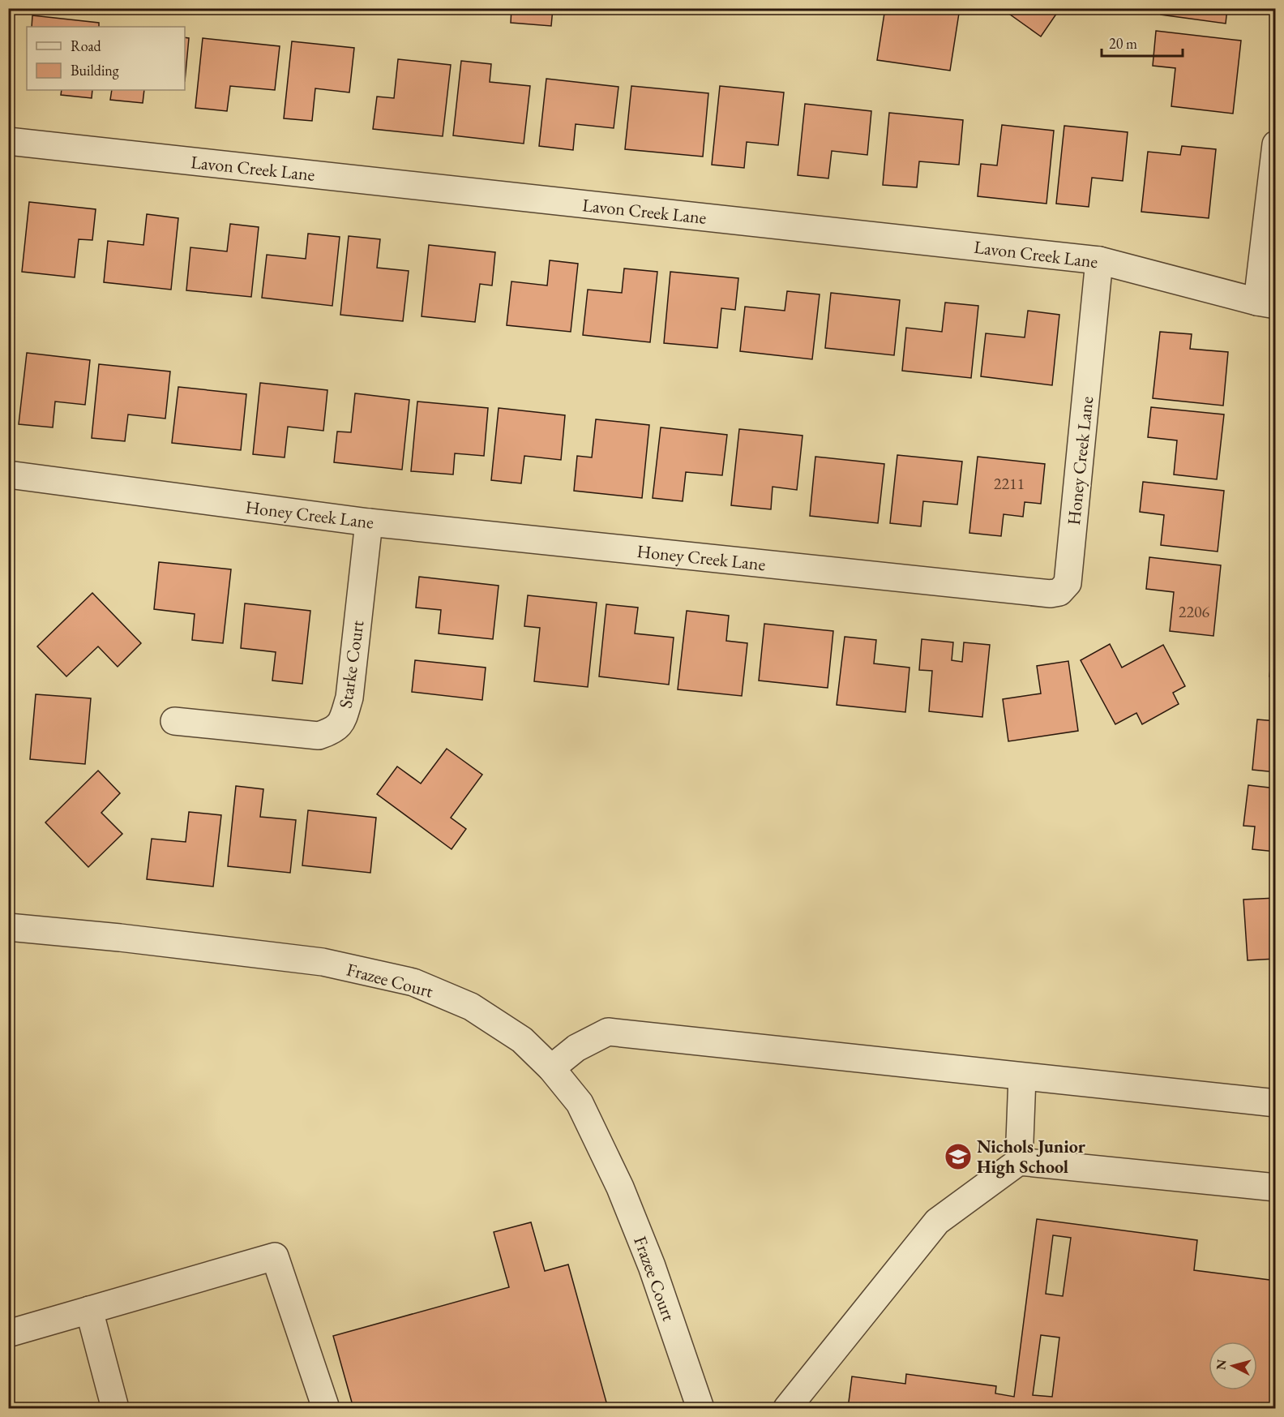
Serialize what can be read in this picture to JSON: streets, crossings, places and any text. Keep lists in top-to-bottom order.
{
  "streets": {
    "street": [
      "Lavon Creek Lane",
      "Honey Creek Lane",
      "Starke Court",
      "Frazee Court"
    ]
  },
  "crossings": [
    ["Lavon Creek Lane", "Honey Creek Lane"],
    ["Honey Creek Lane", "Starke Court"]
  ],
  "places": {
    "school or university": ["Nichols Junior High School"]
  },
  "house_numbers": ["2211", "2206"],
  "legend": ["Road", "Building"],
  "scale_bar": "20 m",
  "north": "left"
}
